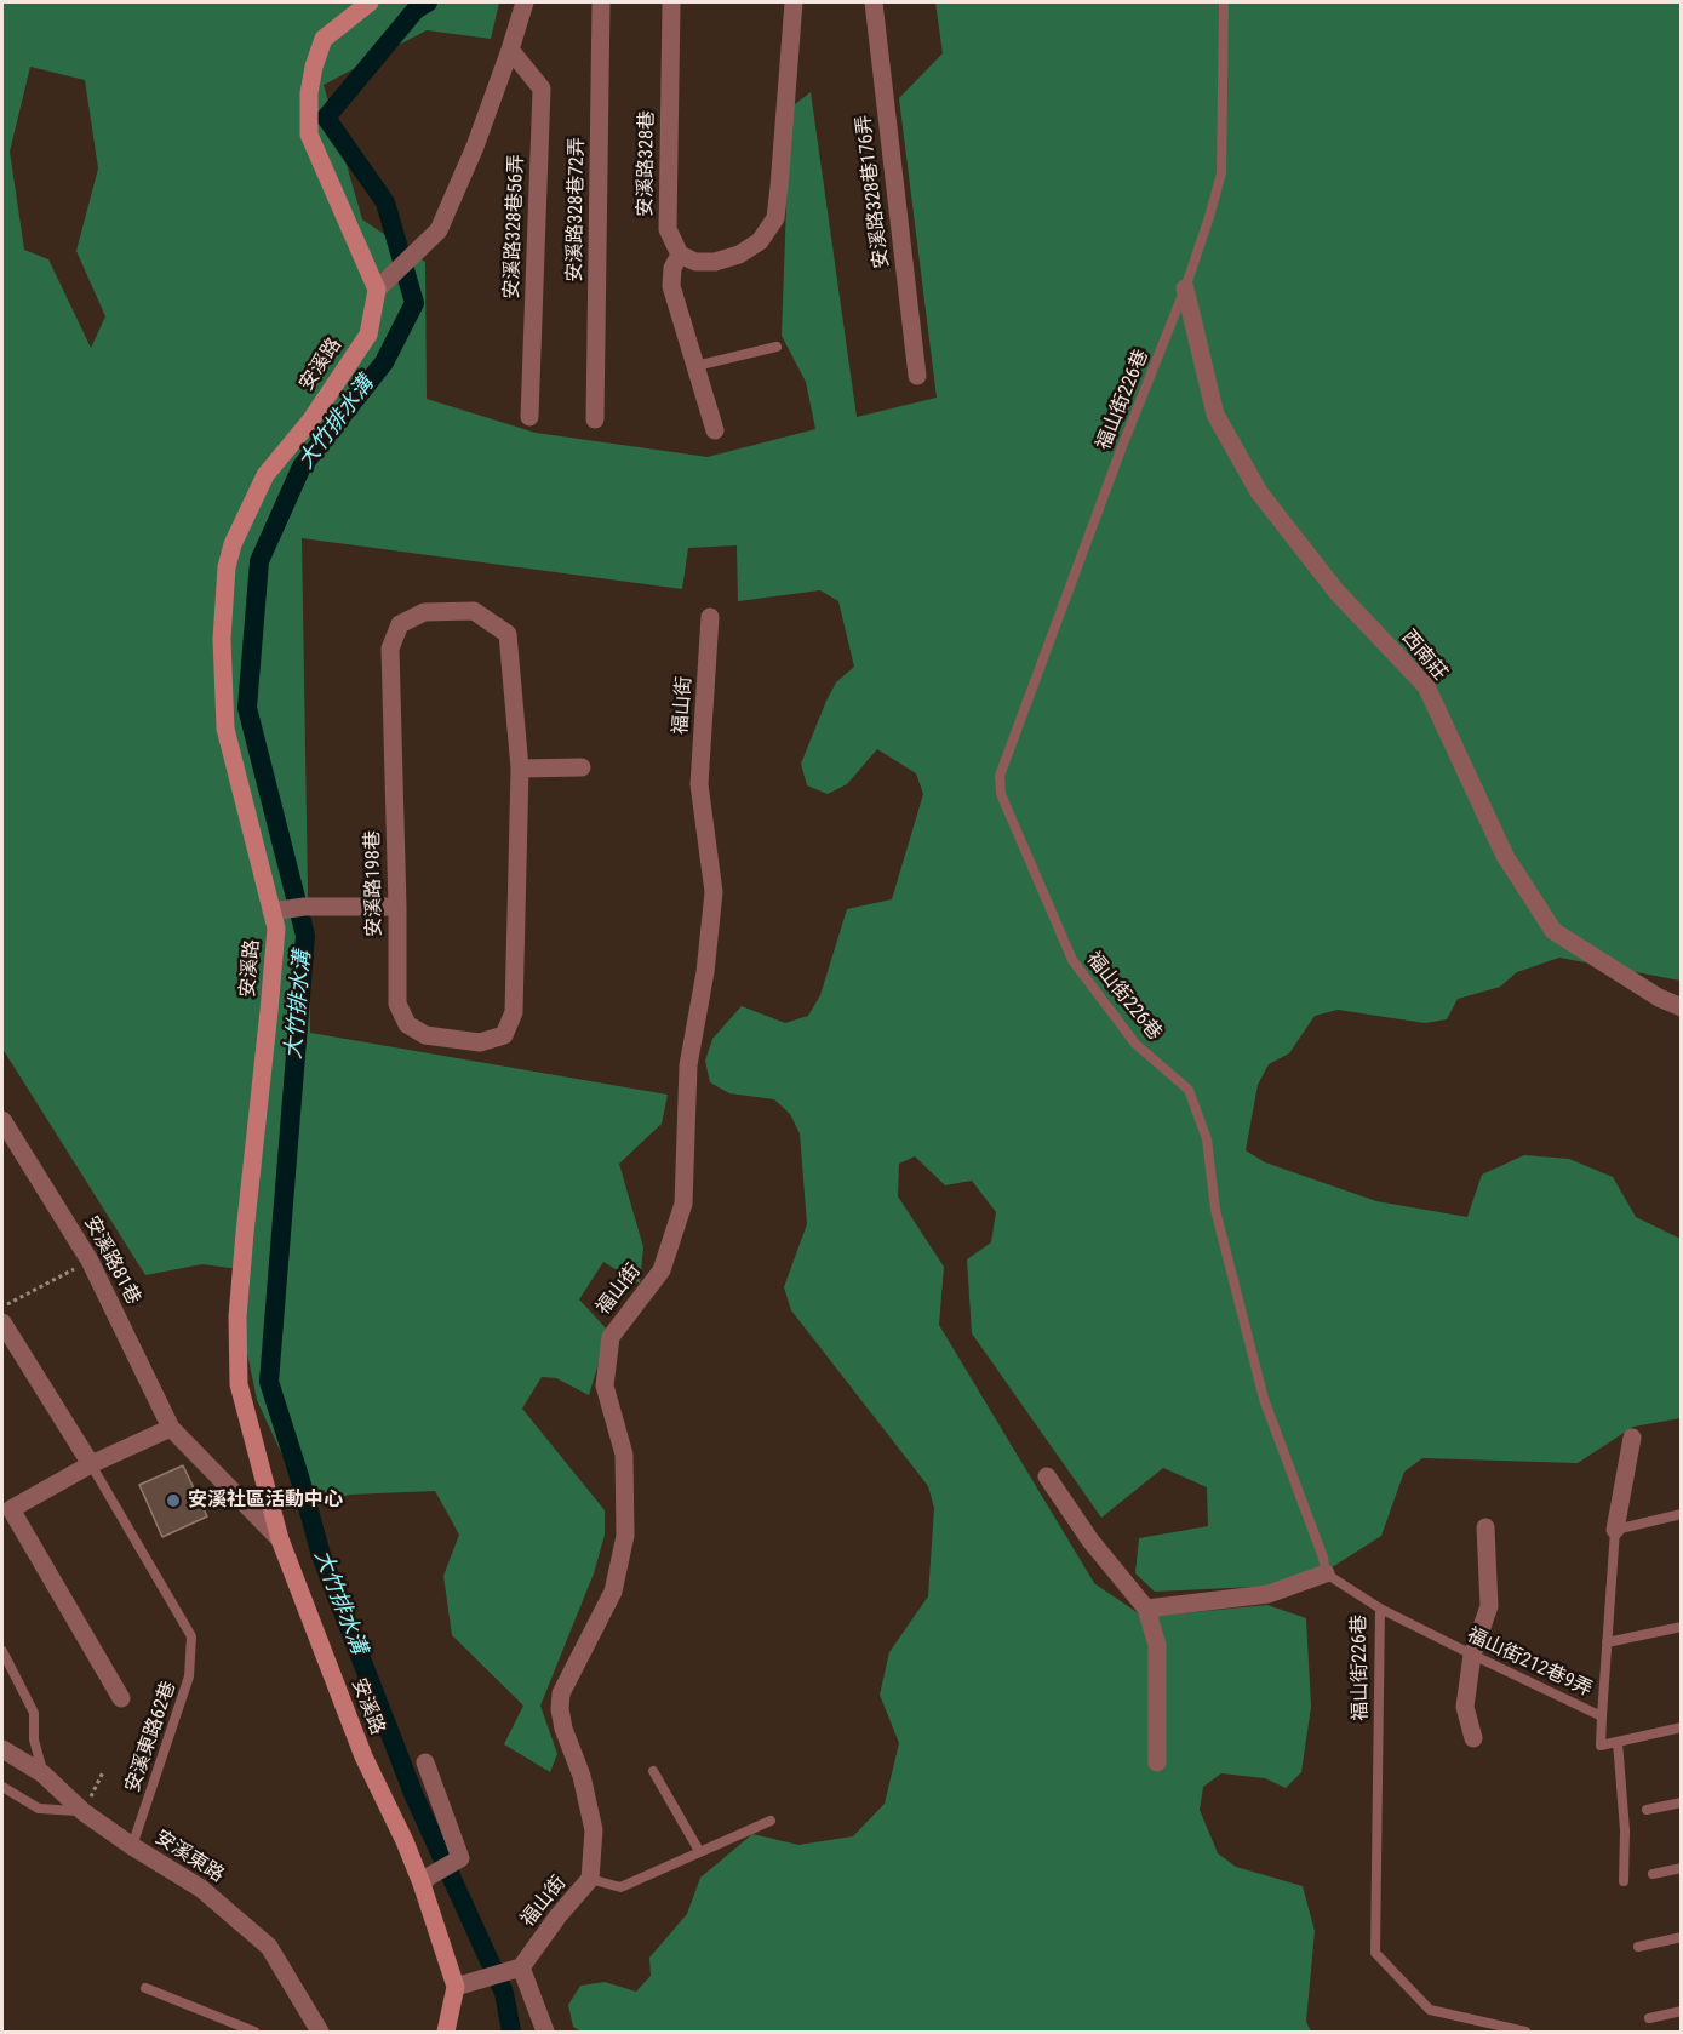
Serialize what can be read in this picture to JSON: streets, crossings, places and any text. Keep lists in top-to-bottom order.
{
  "streets": {
    "street": [
      "安溪路328巷",
      "安溪路328巷176弄",
      "安溪路328巷72弄",
      "安溪路328巷56弄",
      "安溪路",
      "西南莊",
      "福山街",
      "安溪路198巷",
      "安溪路81巷",
      "安溪東路"
    ],
    "lane": ["福山街226巷", "福山街212巷9弄", "安溪東路62巷"]
  },
  "crossings": [
    ["安溪路", "安溪路81巷"],
    ["福山街226巷", "西南莊"],
    ["福山街226巷", "福山街212巷9弄"],
    ["安溪東路62巷", "安溪東路"]
  ],
  "water": ["大竹排水溝"],
  "places": ["安溪社區活動中心"]
}
